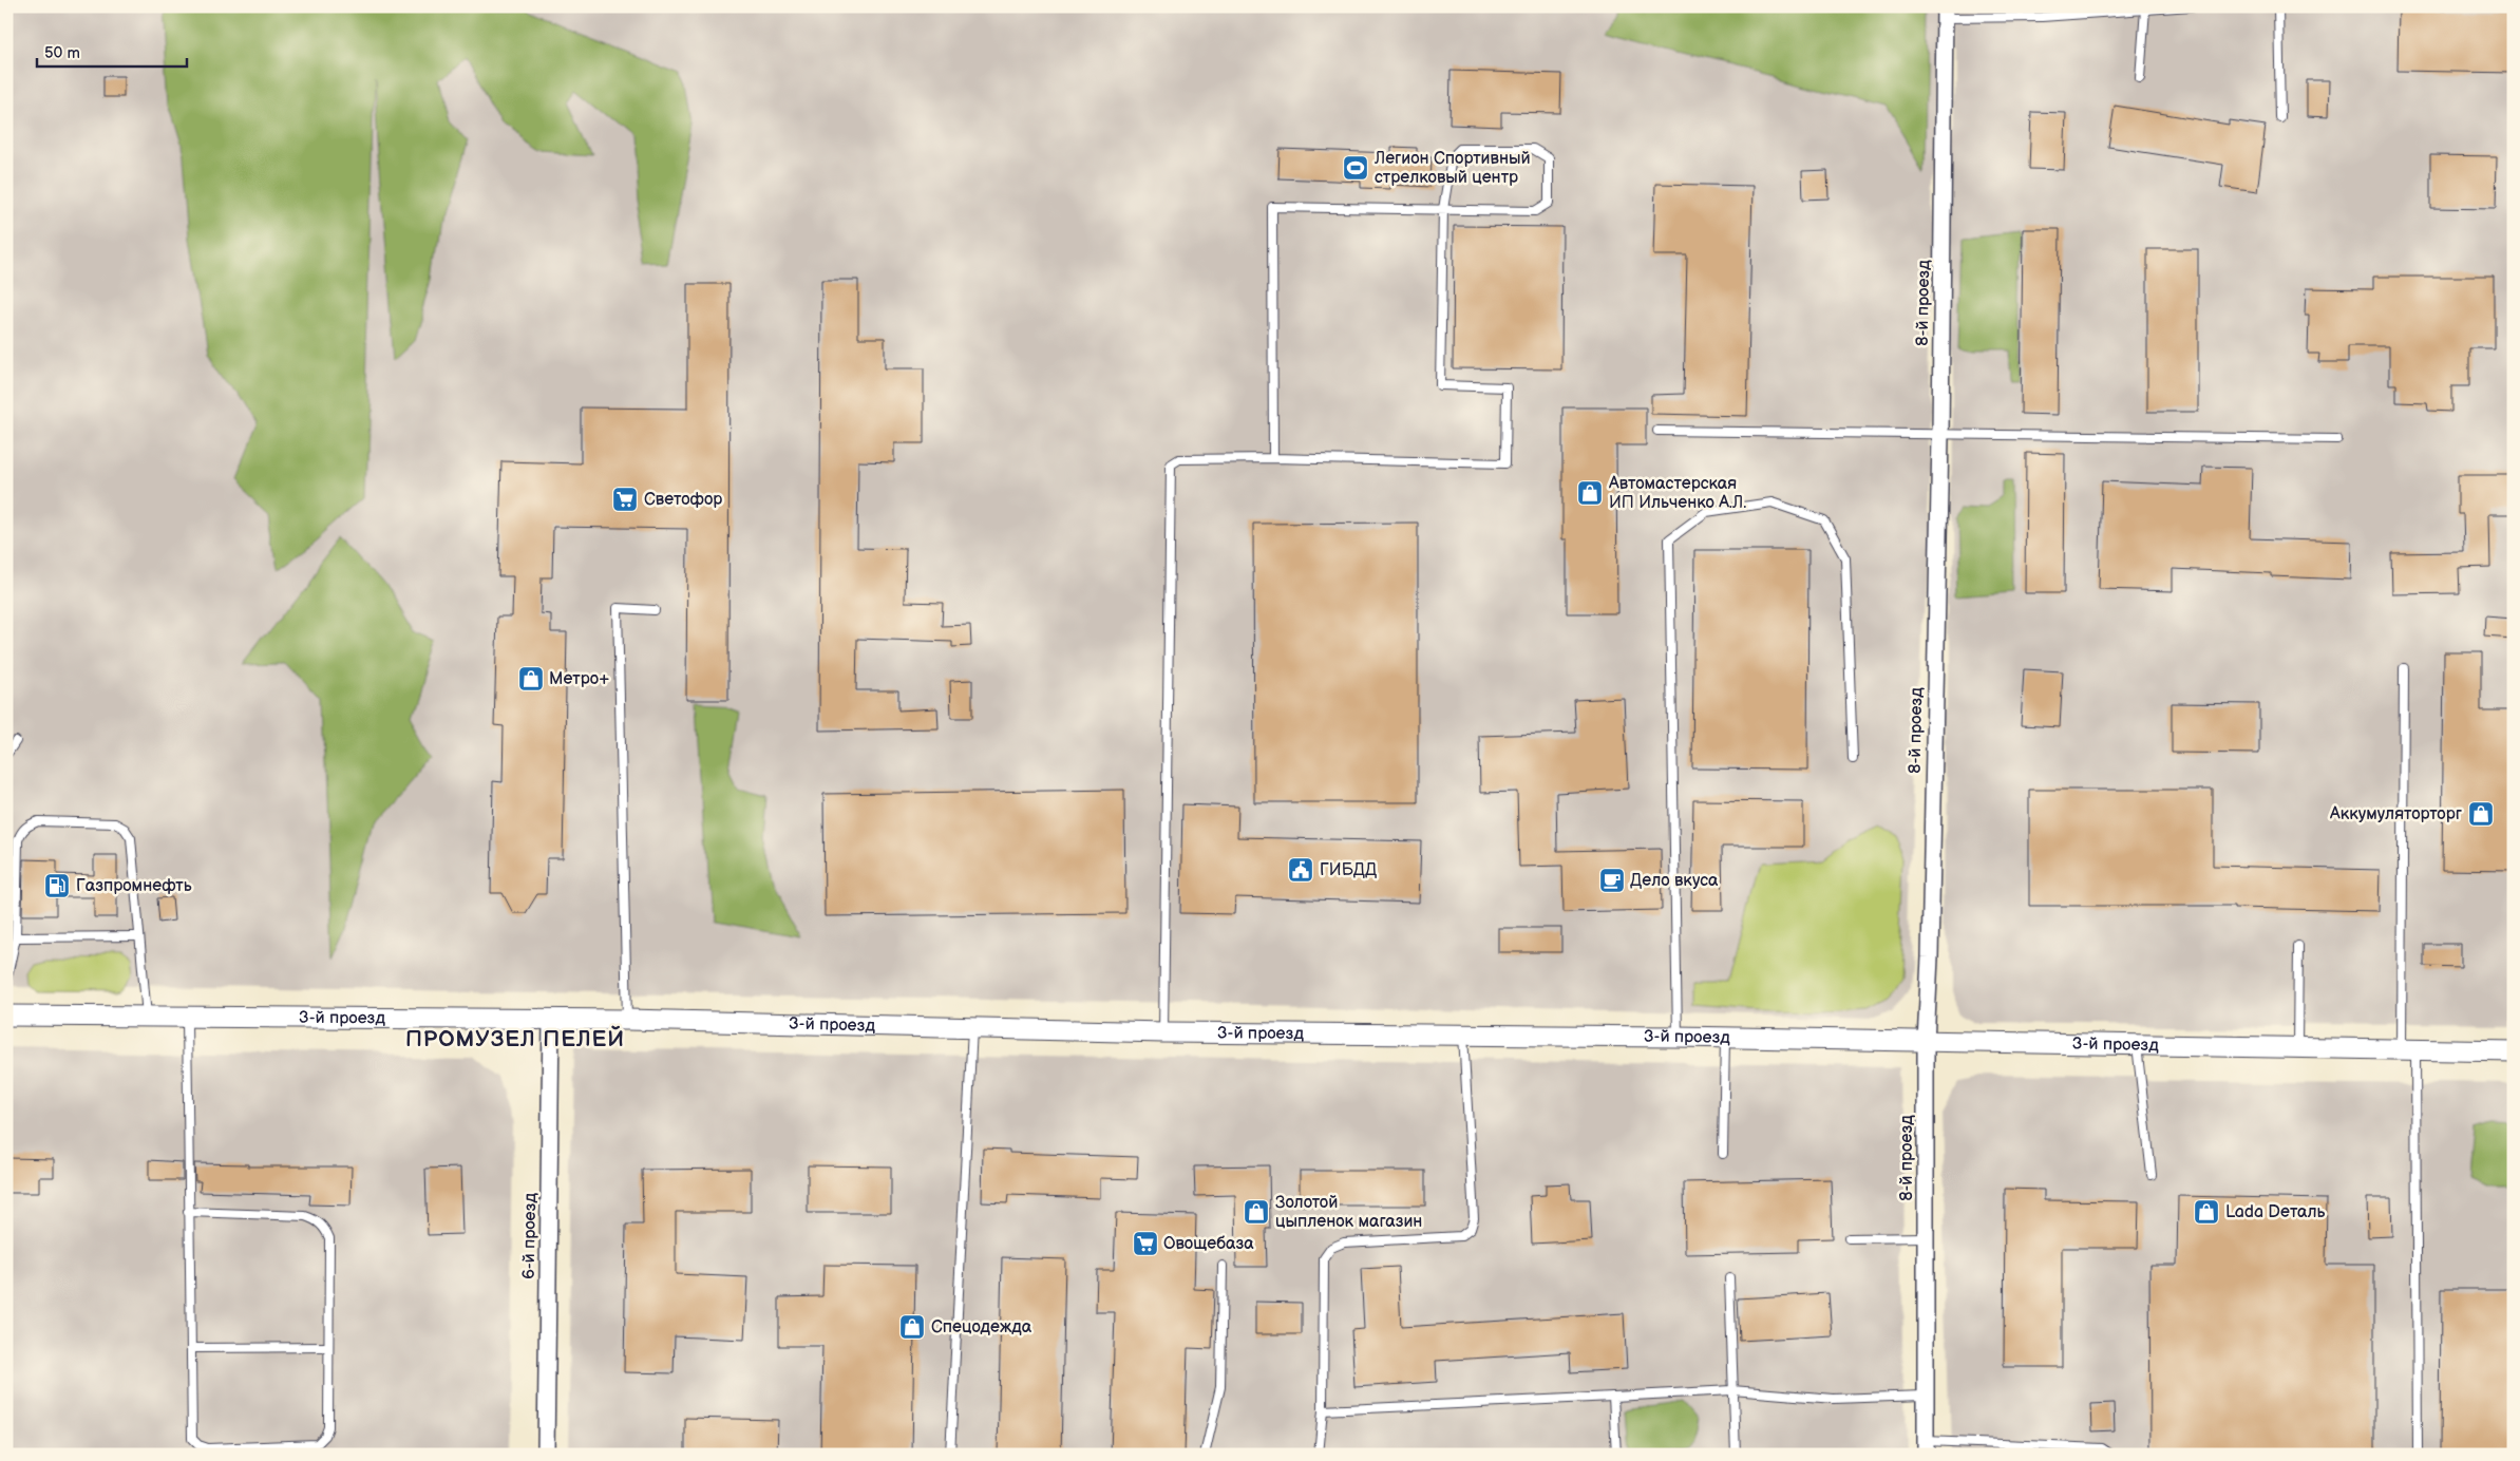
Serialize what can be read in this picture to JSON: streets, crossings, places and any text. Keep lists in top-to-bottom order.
{
  "streets": {
    "street": ["8-й проезд", "3-й проезд", "6-й проезд"]
  },
  "crossings": [
    ["8-й проезд", "3-й проезд"],
    ["3-й проезд", "6-й проезд"]
  ],
  "districts": ["ПРОМУЗЕЛ ПЕЛЕЙ"],
  "places": {
    "sports": ["Легион Спортивный стрелковый центр"],
    "shop": [
      "Автомастерская ИП Ильченко А.Л.",
      "Метро+",
      "Аккумуляторторг",
      "Золотой цыпленок магазин",
      "Lada Dеталь",
      "Спецодежда"
    ],
    "supermarket": ["Светофор", "Овощебаза"],
    "public building": ["ГИБДД"],
    "cafe": ["Дело вкуса"],
    "fuel station": ["Газпромнефть"]
  },
  "scale_bar": "50 m"
}
